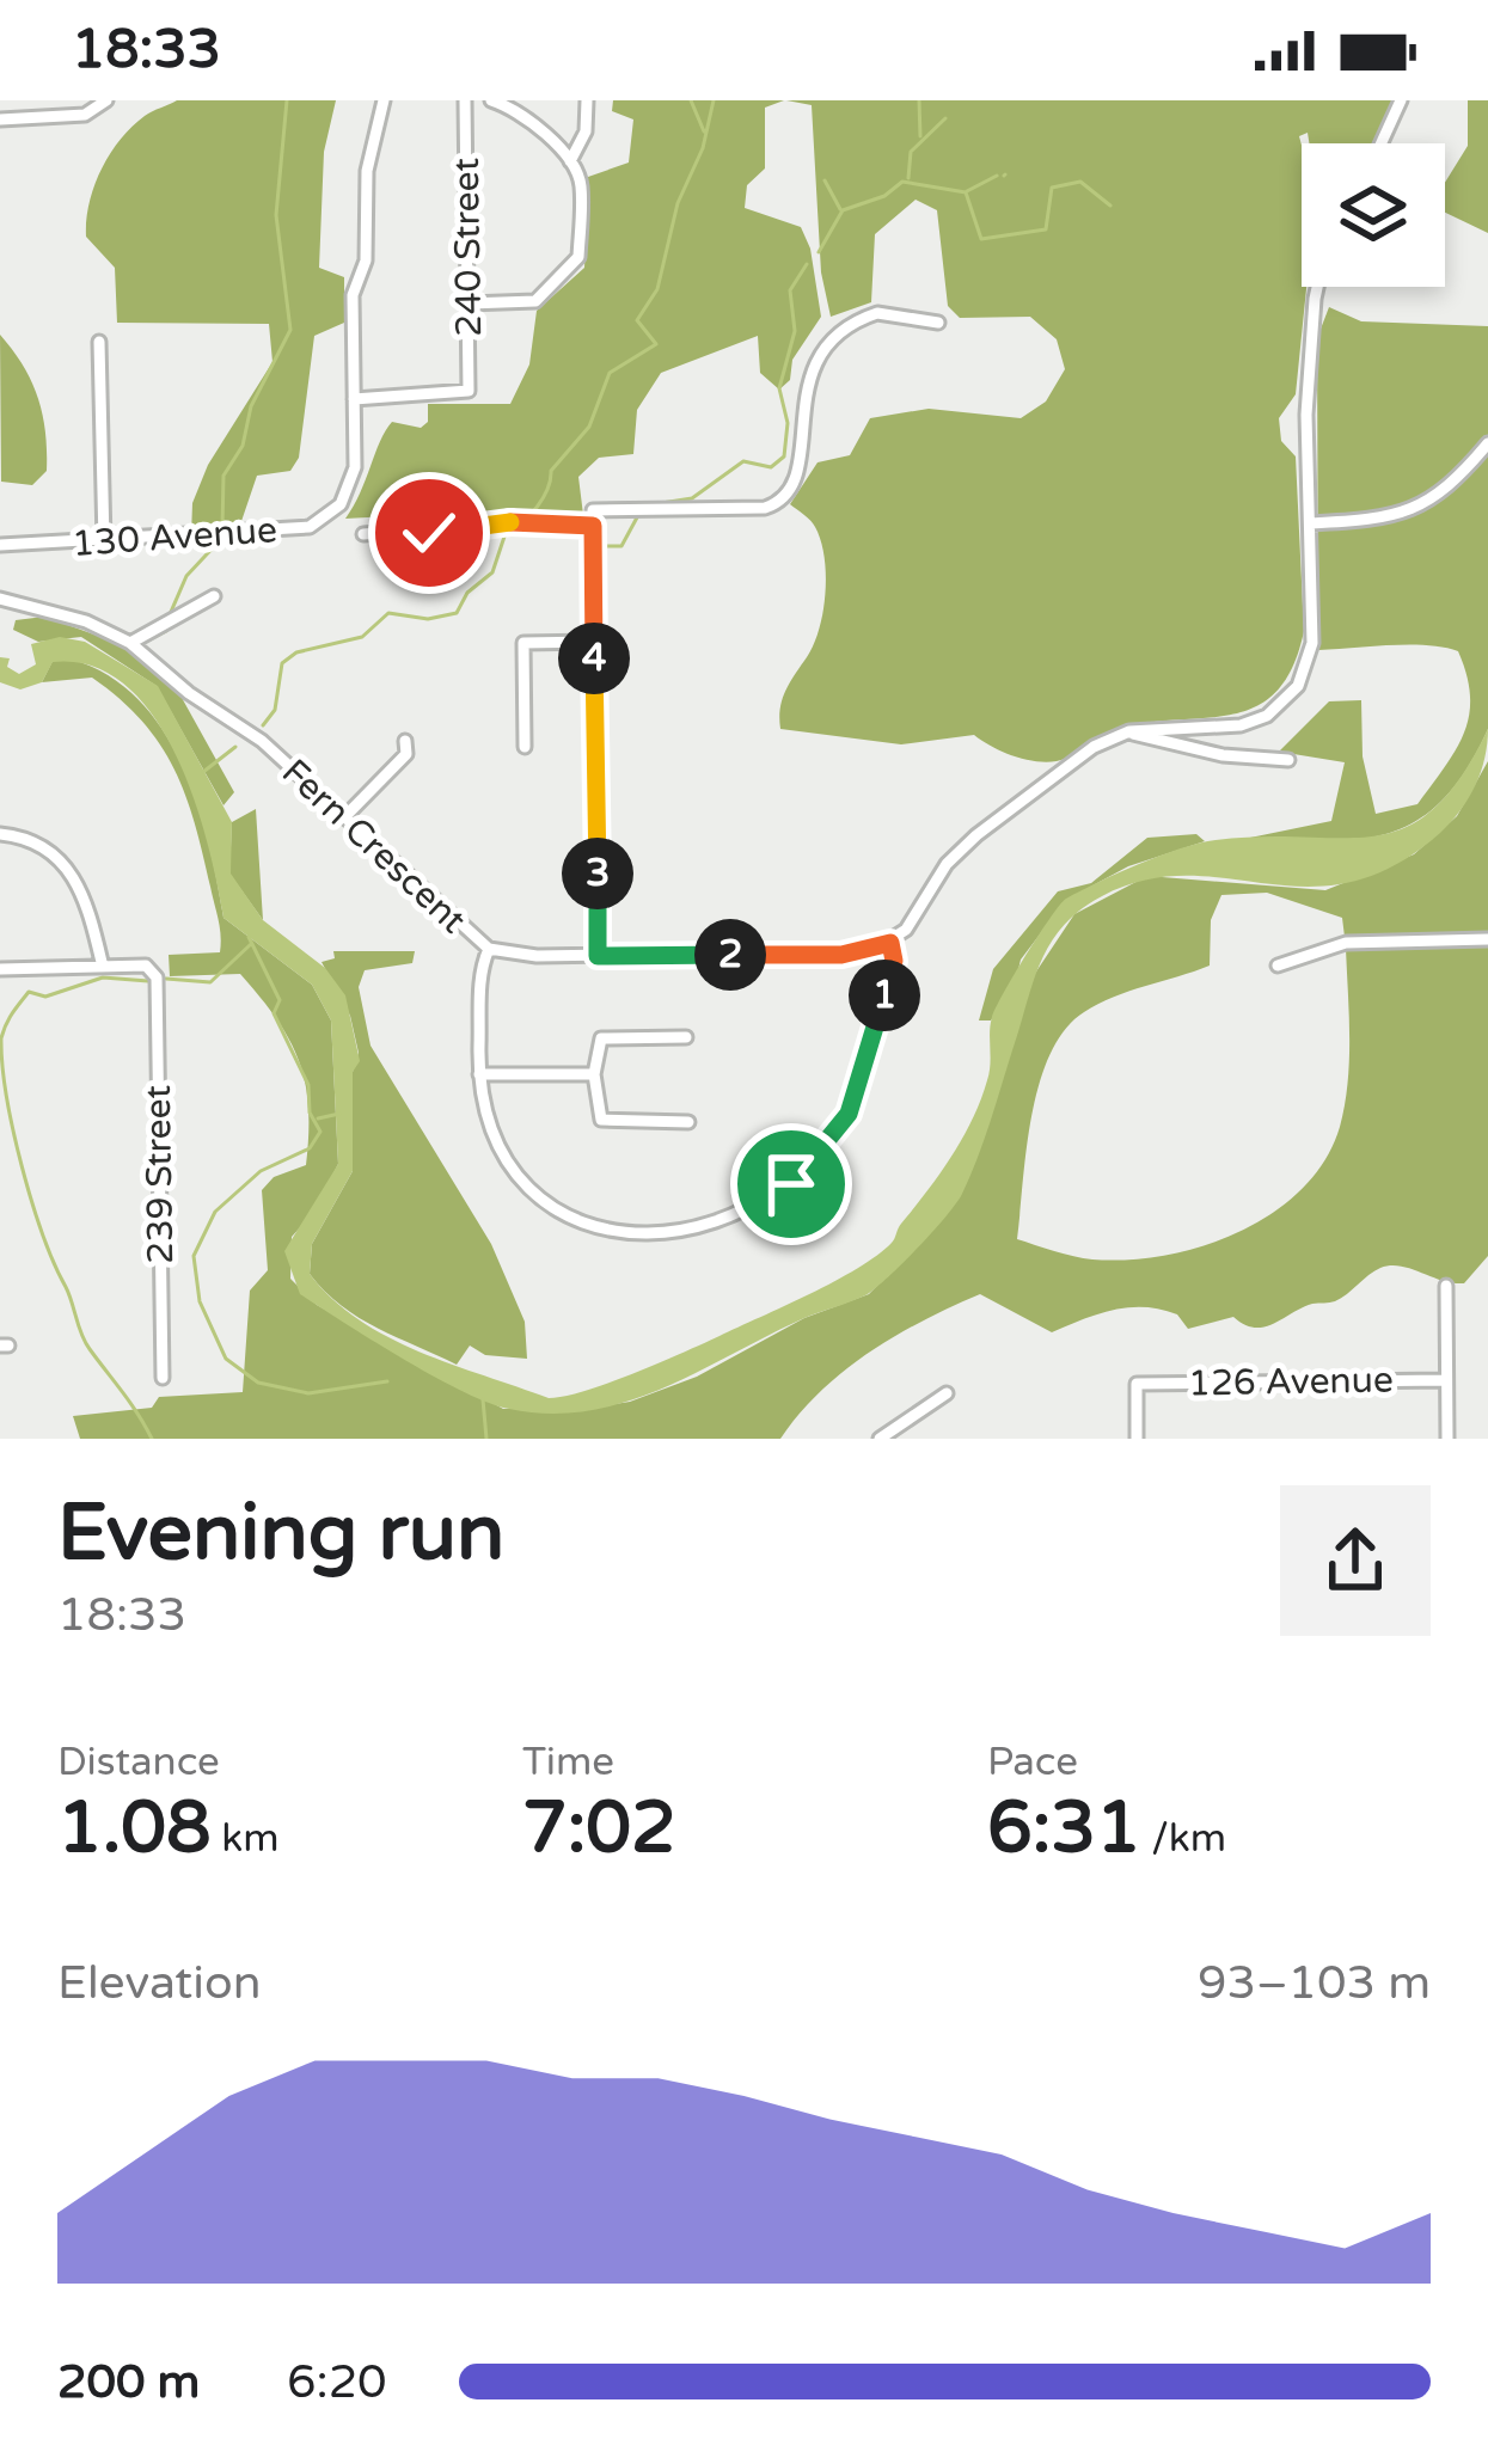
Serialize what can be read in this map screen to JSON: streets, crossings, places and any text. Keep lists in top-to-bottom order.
{
  "streets": {
    "street": [
      "240 Street",
      "130 Avenue",
      "Fern Crescent",
      "239 Street",
      "126 Avenue"
    ]
  },
  "crossings": [
    ["240 Street", "130 Avenue"]
  ],
  "page": {
    "status": "18:33",
    "pins": [
      "4",
      "3",
      "2",
      "1"
    ],
    "heading": ["Evening run", "18:33"],
    "stats": [
      ["Distance", "1.08 km"],
      ["Time", "7:02"],
      ["Pace", "6:31 /km"]
    ],
    "chart": ["Elevation", "93–103 m"],
    "list": [
      {
        "name": "200 m",
        "note": "6:20"
      }
    ]
  }
}
